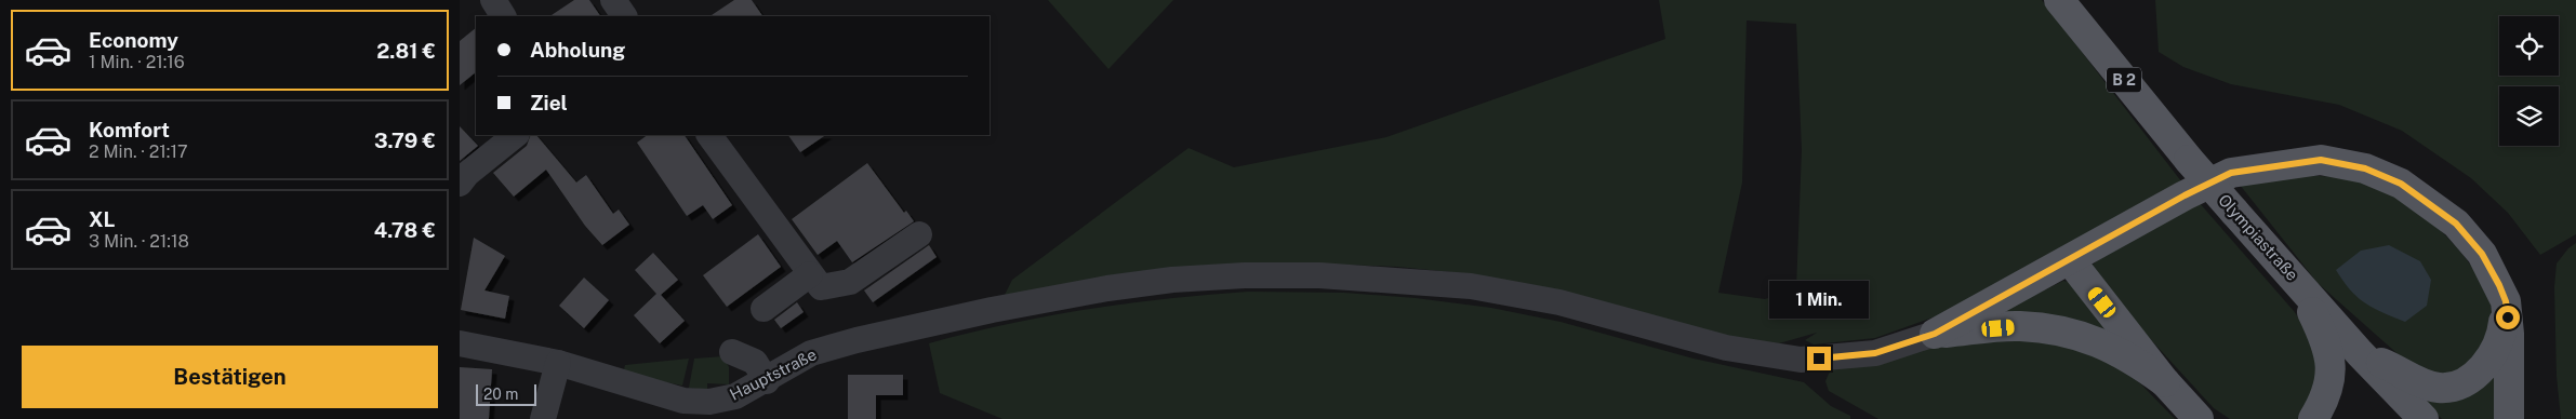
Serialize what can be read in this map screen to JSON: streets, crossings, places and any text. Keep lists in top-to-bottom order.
{
  "streets": {
    "main road": ["B 2", "Olympiastraße"],
    "street": ["Hauptstraße"]
  },
  "scale_bar": "20 m",
  "page": {
    "list": [
      {
        "name": "Economy",
        "note": "1 Min. · 21:16",
        "value": "2.81 €"
      },
      {
        "name": "Komfort",
        "note": "2 Min. · 21:17",
        "value": "3.79 €"
      },
      {
        "name": "XL",
        "note": "3 Min. · 21:18",
        "value": "4.78 €"
      }
    ],
    "banner": ["Abholung", "Ziel"],
    "bubble": "1 Min.",
    "buttons": "Bestätigen",
    "scale": "20 m"
  }
}
